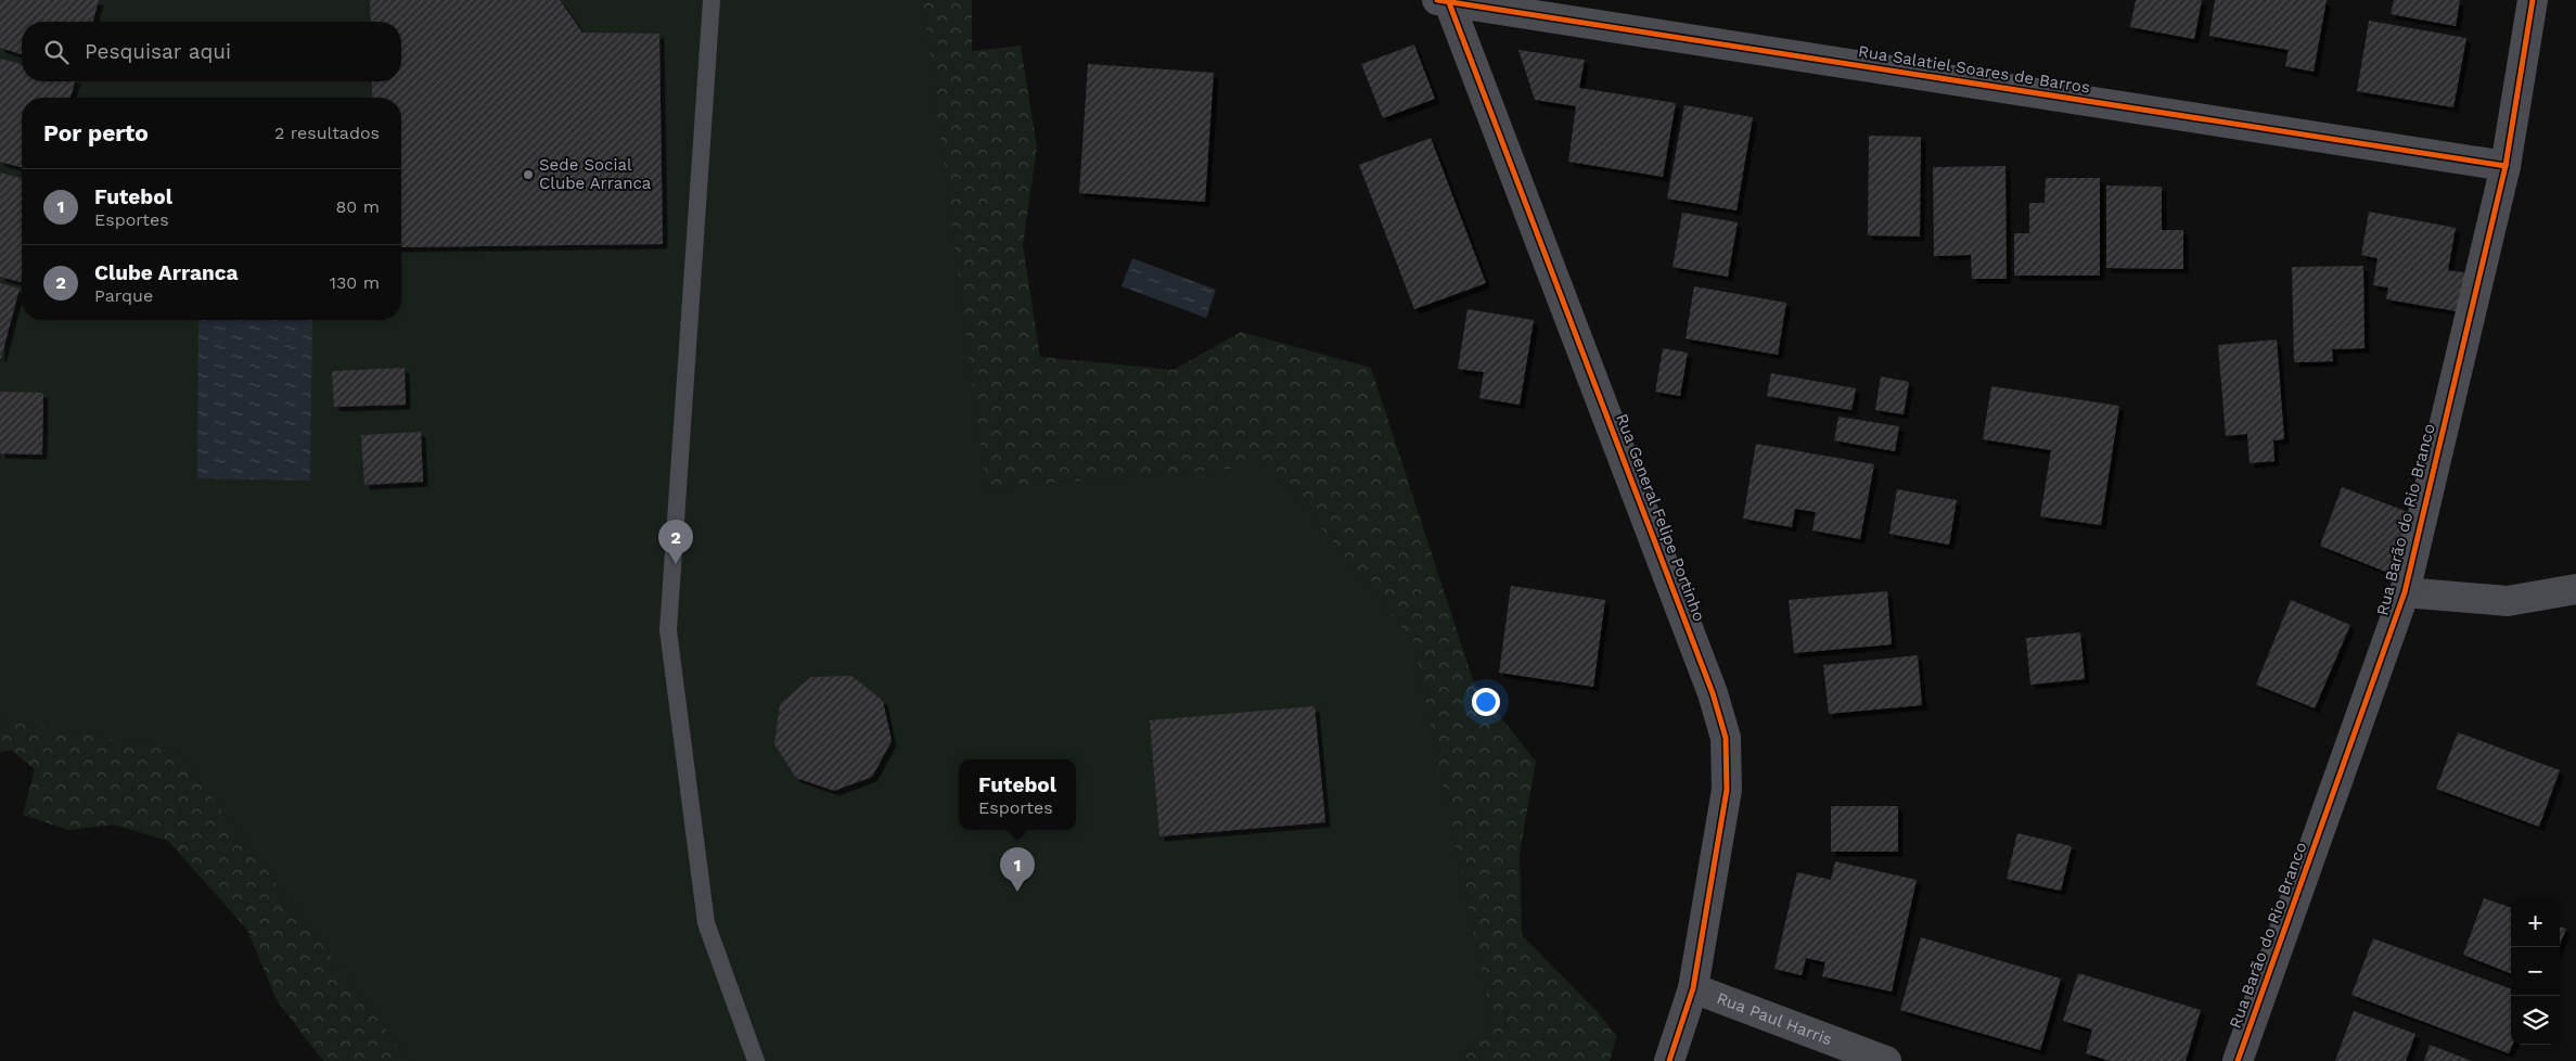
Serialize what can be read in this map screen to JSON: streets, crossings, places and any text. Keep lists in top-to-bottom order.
{
  "streets": {
    "street": [
      "Rua Salatiel Soares de Barros",
      "Rua General Felipe Portinho",
      "Rua Barão do Rio Branco",
      "Rua Paul Harris"
    ]
  },
  "crossings": [
    ["Rua Salatiel Soares de Barros", "Rua General Felipe Portinho"],
    ["Rua Salatiel Soares de Barros", "Rua Barão do Rio Branco"],
    ["Rua General Felipe Portinho", "Rua Paul Harris"]
  ],
  "places": ["Sede Social Clube Arranca"],
  "page": {
    "search": "Pesquisar aqui",
    "heading": ["Por perto", "2 resultados"],
    "list": [
      {
        "mark": "1",
        "name": "Futebol",
        "note": "Esportes",
        "value": "80 m"
      },
      {
        "mark": "2",
        "name": "Clube Arranca",
        "note": "Parque",
        "value": "130 m"
      }
    ],
    "pins": ["2", "1"],
    "popup": ["Futebol", "Esportes"],
    "map_buttons": ["+", "−"]
  }
}
